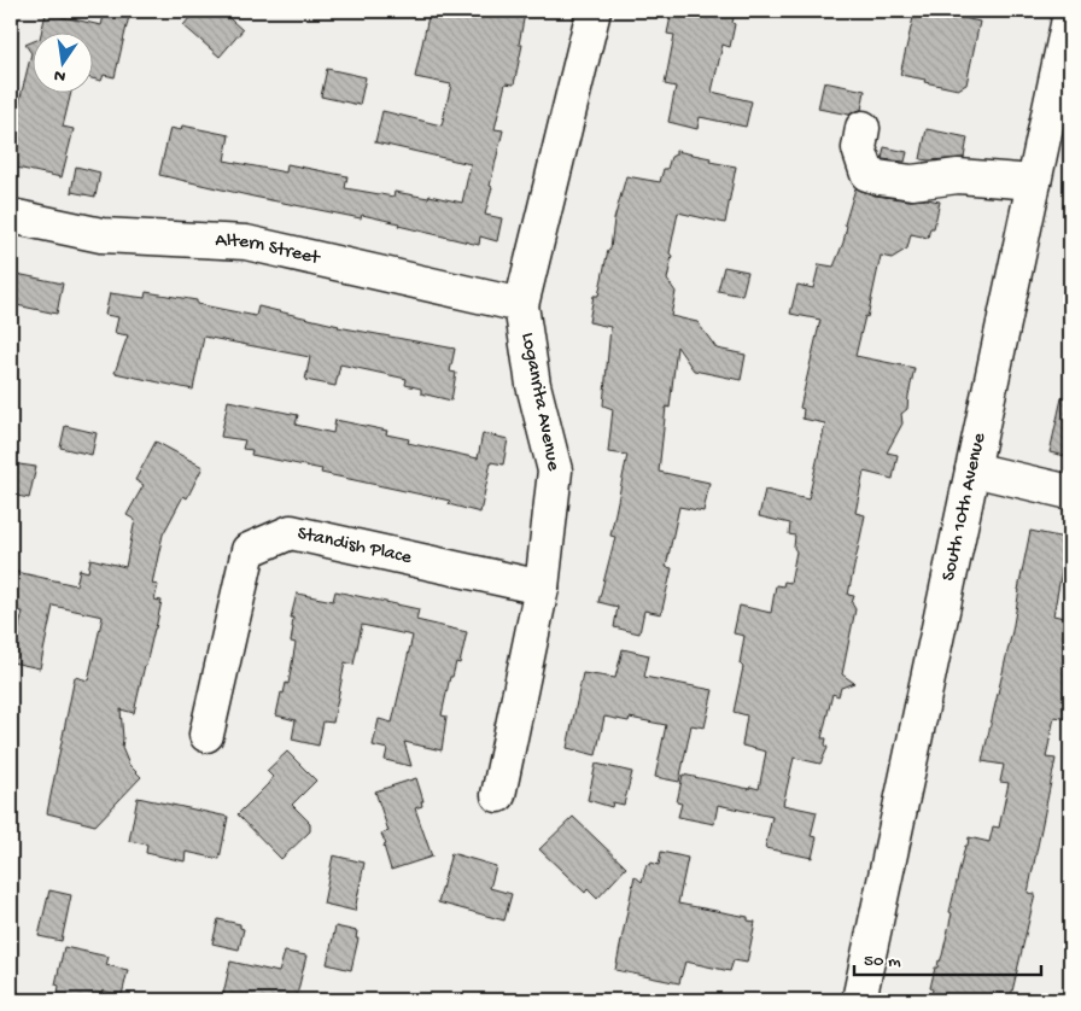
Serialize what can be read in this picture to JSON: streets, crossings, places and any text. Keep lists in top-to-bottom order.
{
  "streets": {
    "street": [
      "Altern Street",
      "Loganrita Avenue",
      "South 10th Avenue",
      "Standish Place"
    ]
  },
  "crossings": [
    ["Altern Street", "Loganrita Avenue"],
    ["Loganrita Avenue", "Standish Place"]
  ],
  "scale_bar": "50 m",
  "north": "bottom"
}
